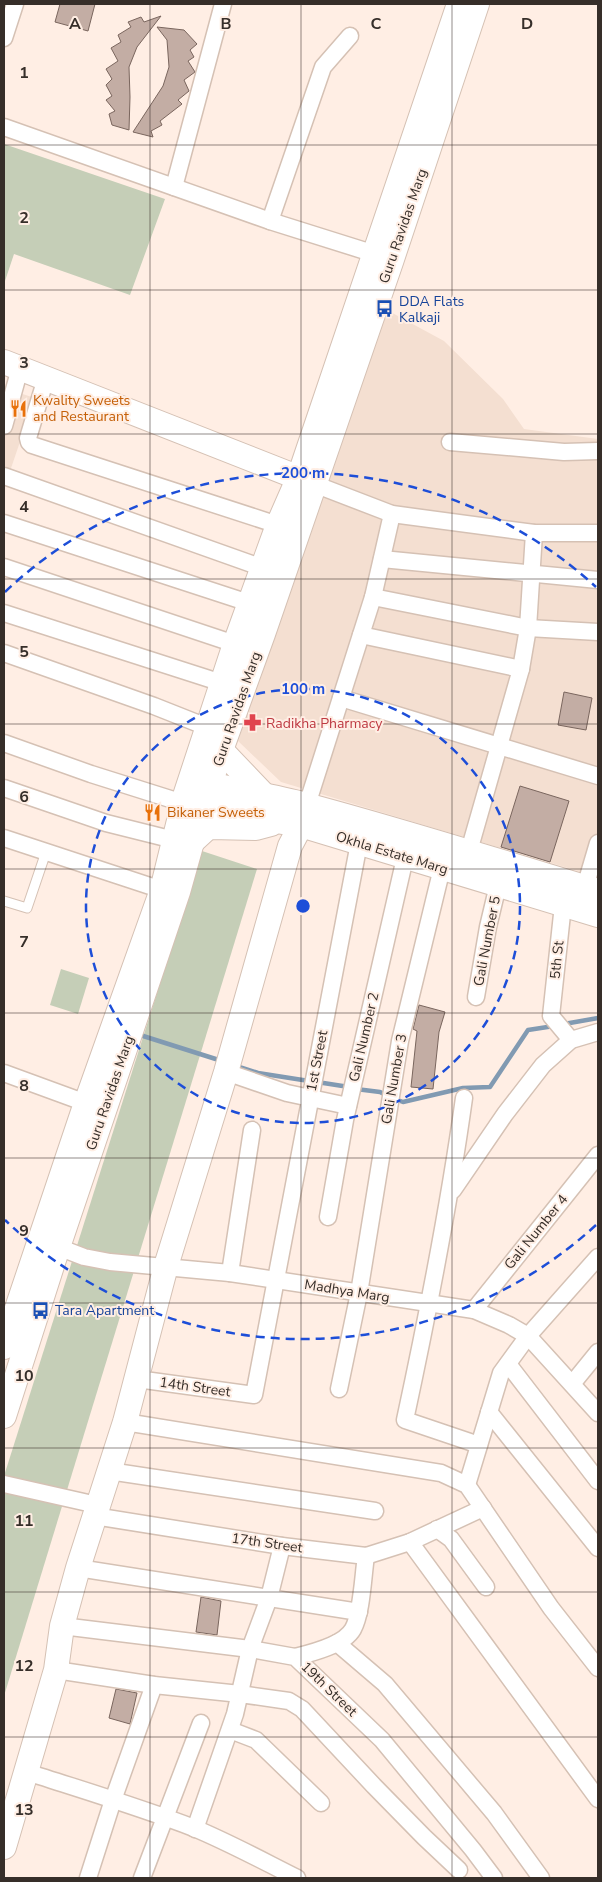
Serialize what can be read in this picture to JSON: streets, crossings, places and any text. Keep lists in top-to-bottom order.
{
  "streets": {
    "main road": ["Guru Ravidas Marg", "Okhla Estate Marg"],
    "street": [
      "Gali Number 5",
      "5th St",
      "Gali Number 2",
      "1st Street",
      "Gali Number 3",
      "Gali Number 4",
      "Madhya Marg",
      "14th Street",
      "17th Street",
      "19th Street"
    ]
  },
  "crossings": [
    ["Guru Ravidas Marg", "Okhla Estate Marg"],
    ["Guru Ravidas Marg", "Madhya Marg"],
    ["Okhla Estate Marg", "Gali Number 5"],
    ["Okhla Estate Marg", "5th St"],
    ["Okhla Estate Marg", "Gali Number 2"],
    ["Okhla Estate Marg", "1st Street"],
    ["Okhla Estate Marg", "Gali Number 3"],
    ["1st Street", "Madhya Marg"],
    ["1st Street", "14th Street"],
    ["Gali Number 3", "Madhya Marg"],
    ["Gali Number 4", "Madhya Marg"]
  ],
  "places": {
    "bus stop": ["DDA Flats Kalkaji", "Tara Apartment"],
    "restaurant": ["Kwality Sweets and Restaurant", "Bikaner Sweets"],
    "pharmacy": ["Radikha Pharmacy"]
  },
  "grid": {
    "columns": [
      "A",
      "B",
      "C",
      "D"
    ],
    "rows": [
      "1",
      "2",
      "3",
      "4",
      "5",
      "6",
      "7",
      "8",
      "9",
      "10",
      "11",
      "12",
      "13"
    ]
  },
  "rings": ["200 m", "100 m"]
}
